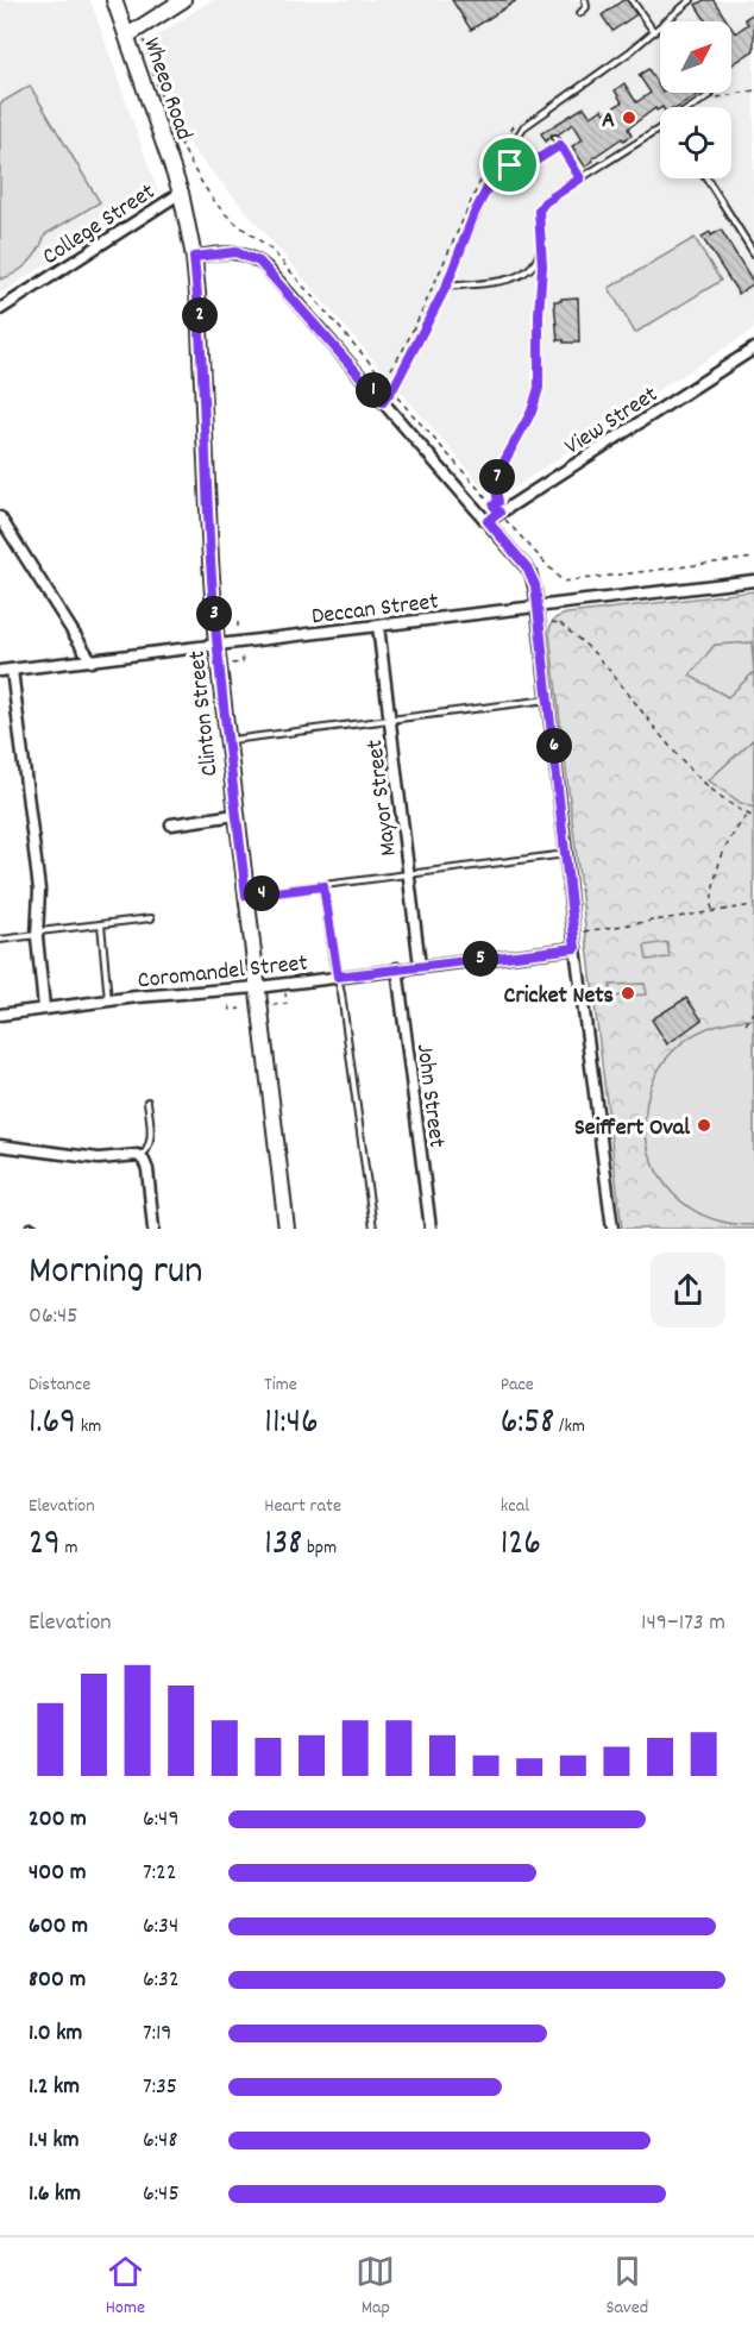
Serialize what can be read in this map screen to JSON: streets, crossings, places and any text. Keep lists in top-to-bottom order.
{
  "streets": {
    "street": [
      "Wheeo Road",
      "College Street",
      "View Street",
      "Deccan Street",
      "Clinton Street",
      "Mayor Street",
      "Coromandel Street",
      "John Street"
    ]
  },
  "crossings": [
    ["Wheeo Road", "College Street"],
    ["Wheeo Road", "Clinton Street"],
    ["College Street", "Clinton Street"],
    ["Deccan Street", "Clinton Street"],
    ["Deccan Street", "Mayor Street"],
    ["Clinton Street", "Coromandel Street"],
    ["Mayor Street", "Coromandel Street"],
    ["Coromandel Street", "John Street"]
  ],
  "places": ["A", "Cricket Nets", "Seiffert Oval"],
  "north": "top right",
  "page": {
    "pins": [
      "2",
      "1",
      "7",
      "3",
      "6",
      "4",
      "5"
    ],
    "heading": ["Morning run", "06:45"],
    "stats": [
      ["Distance", "1.69 km"],
      ["Time", "11:46"],
      ["Pace", "6:58 /km"],
      ["Elevation", "29 m"],
      ["Heart rate", "138 bpm"],
      ["kcal", "126"]
    ],
    "chart": ["Elevation", "149–173 m"],
    "list": [
      {
        "name": "200 m",
        "note": "6:49"
      },
      {
        "name": "400 m",
        "note": "7:22"
      },
      {
        "name": "600 m",
        "note": "6:34"
      },
      {
        "name": "800 m",
        "note": "6:32"
      },
      {
        "name": "1.0 km",
        "note": "7:19"
      },
      {
        "name": "1.2 km",
        "note": "7:35"
      },
      {
        "name": "1.4 km",
        "note": "6:48"
      },
      {
        "name": "1.6 km",
        "note": "6:45"
      }
    ],
    "tabs": ["Home", "Map", "Saved"]
  }
}
